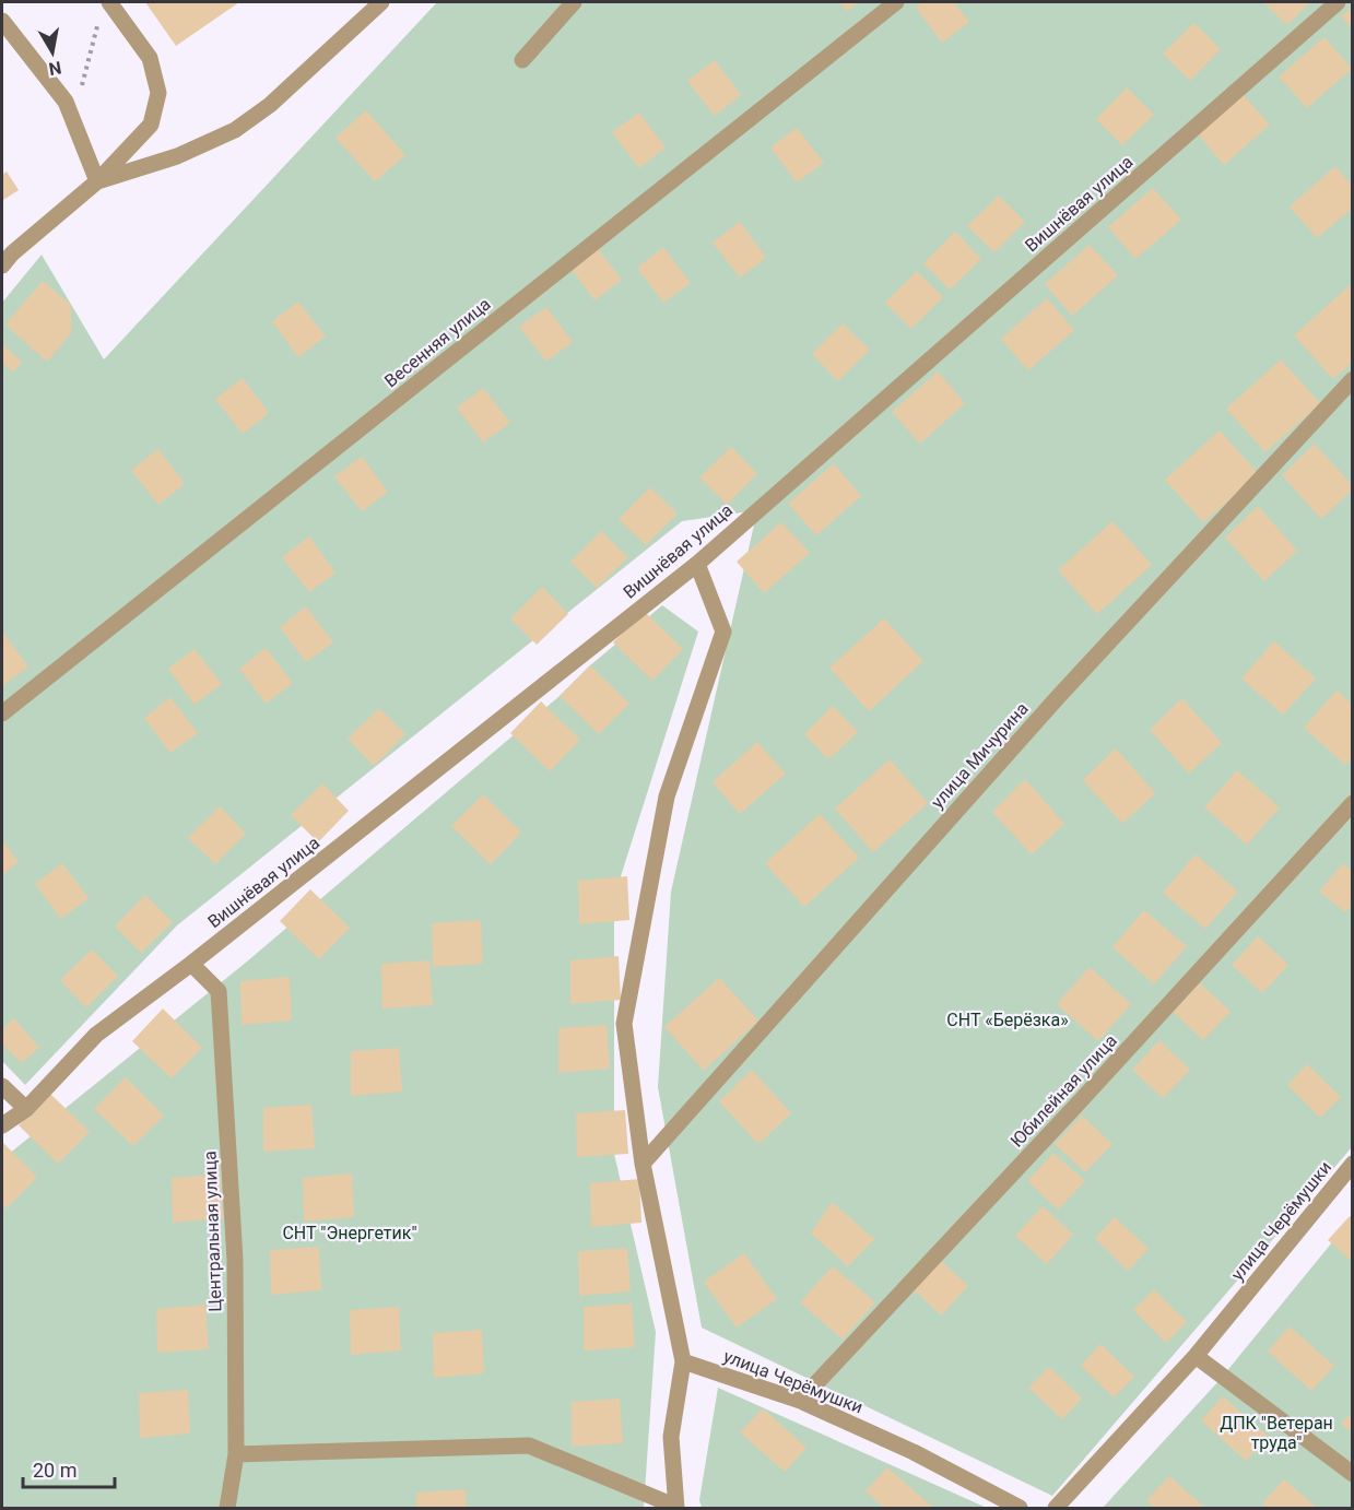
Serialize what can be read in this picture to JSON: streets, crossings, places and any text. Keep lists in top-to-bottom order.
{
  "streets": {
    "street": [
      "Вишнёвая улица",
      "Весенняя улица",
      "улица Мичурина",
      "Юбилейная улица",
      "улица Черёмушки",
      "Центральная улица"
    ]
  },
  "crossings": [
    ["Вишнёвая улица", "Центральная улица"],
    ["Юбилейная улица", "улица Черёмушки"]
  ],
  "parks": ["СНТ «Берёзка»", "СНТ \"Энергетик\"", "ДПК \"Ветеран труда\""],
  "scale_bar": "20 m",
  "north": "bottom"
}
